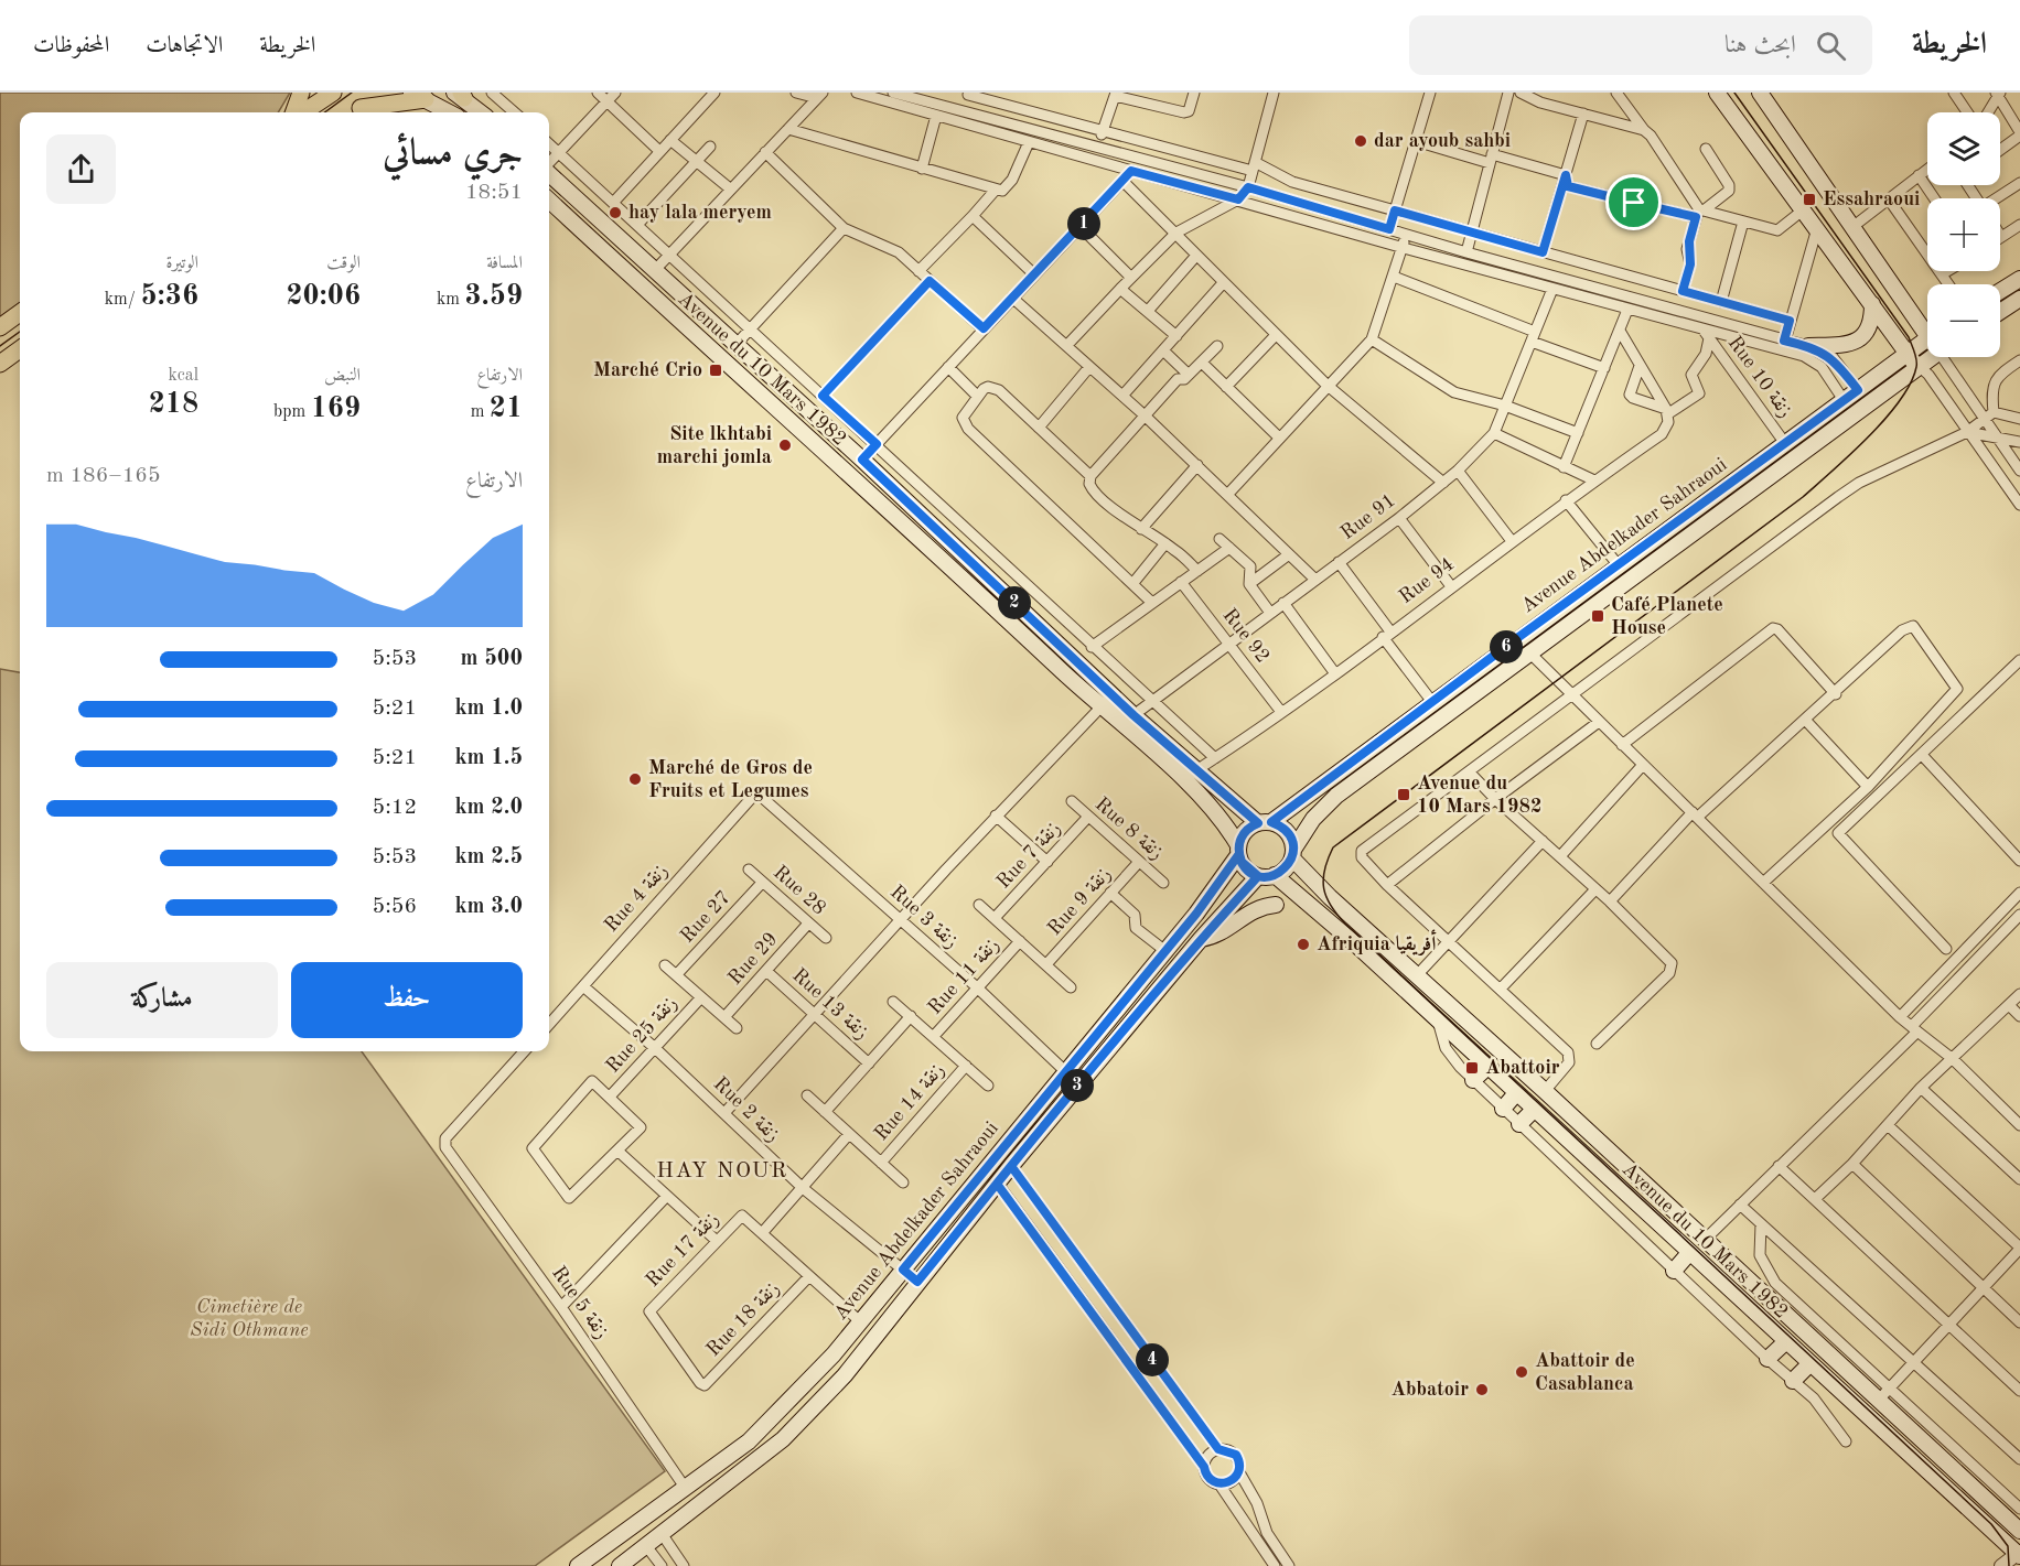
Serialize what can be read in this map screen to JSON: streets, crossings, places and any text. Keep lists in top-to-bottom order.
{
  "streets": {
    "main road": ["Avenue du 10 Mars 1982", "Avenue Abdelkader Sahraoui"],
    "street": [
      "Rue 10 زنقة",
      "Rue 91",
      "Rue 94",
      "Rue 92",
      "Rue 8 زنقة",
      "Rue 7 زنقة",
      "Rue 28",
      "Rue 4 زنقة",
      "Rue 9 زنقة",
      "Rue 27",
      "Rue 3 زنقة",
      "Rue 29",
      "Rue 11 زنقة",
      "Rue 13 زنقة",
      "Rue 25 زنقة",
      "Rue 14 زنقة",
      "Rue 2 زنقة",
      "Rue 17 زنقة",
      "Rue 5 زنقة",
      "Rue 18 زنقة"
    ]
  },
  "crossings": [
    ["Avenue du 10 Mars 1982", "Rue 91"],
    ["Avenue du 10 Mars 1982", "Avenue Abdelkader Sahraoui"],
    ["Avenue du 10 Mars 1982", "Rue 94"],
    ["Rue 10 زنقة", "Avenue Abdelkader Sahraoui"],
    ["Rue 91", "Rue 92"],
    ["Avenue Abdelkader Sahraoui", "Rue 3 زنقة"],
    ["Avenue Abdelkader Sahraoui", "Rue 2 زنقة"],
    ["Avenue Abdelkader Sahraoui", "Rue 5 زنقة"],
    ["Rue 94", "Rue 92"],
    ["Rue 8 زنقة", "Rue 7 زنقة"],
    ["Rue 8 زنقة", "Rue 9 زنقة"],
    ["Rue 28", "Rue 27"],
    ["Rue 28", "Rue 29"],
    ["Rue 4 زنقة", "Rue 3 زنقة"],
    ["Rue 4 زنقة", "Rue 2 زنقة"],
    ["Rue 3 زنقة", "Rue 11 زنقة"],
    ["Rue 29", "Rue 13 زنقة"],
    ["Rue 25 زنقة", "Rue 2 زنقة"],
    ["Rue 17 زنقة", "Rue 18 زنقة"]
  ],
  "districts": ["HAY NOUR"],
  "parks": ["Cimetière de Sidi Othmane"],
  "places": {
    "other": [
      "dar ayoub sahbi",
      "hay lala meryem",
      "Site lkhtabi marchi jomla",
      "Marché de Gros de Fruits et Legumes",
      "Afriquia أفريقيا",
      "Abattoir de Casablanca",
      "Abbatoir"
    ],
    "transit": [
      "Essahraoui",
      "Marché Crio",
      "Café Planete House",
      "Avenue du 10 Mars 1982",
      "Abattoir"
    ]
  },
  "page": {
    "header": "الخريطة",
    "search": "ابحث هنا",
    "nav": ["الخريطة", "الاتجاهات", "المحفوظات"],
    "map_buttons": ["+", "−"],
    "heading": ["جري مسائي", "18:51"],
    "pins": [
      "1",
      "2",
      "6",
      "3",
      "4"
    ],
    "stats": [
      ["المسافة", "3.59 km"],
      ["الوقت", "20:06"],
      ["الوتيرة", "5:36 /km"],
      ["الارتفاع", "21 m"],
      ["النبض", "169 bpm"],
      ["kcal", "218"]
    ],
    "chart": ["الارتفاع", "165–186 m"],
    "list": [
      {
        "name": "500 m",
        "note": "5:53"
      },
      {
        "name": "1.0 km",
        "note": "5:21"
      },
      {
        "name": "1.5 km",
        "note": "5:21"
      },
      {
        "name": "2.0 km",
        "note": "5:12"
      },
      {
        "name": "2.5 km",
        "note": "5:53"
      },
      {
        "name": "3.0 km",
        "note": "5:56"
      }
    ],
    "buttons": ["حفظ", "مشاركة"]
  }
}
